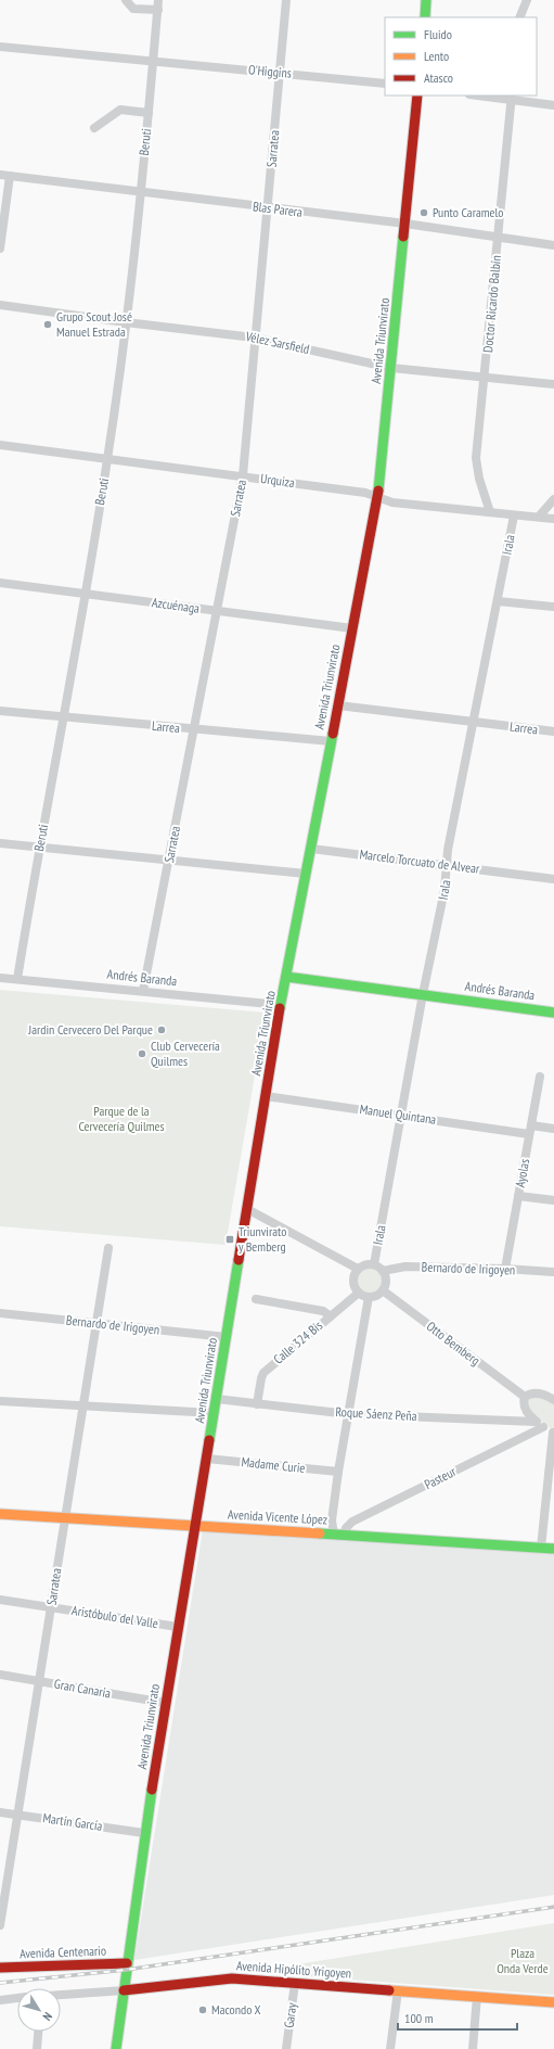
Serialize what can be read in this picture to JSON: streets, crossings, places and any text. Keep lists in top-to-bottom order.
{
  "streets": {
    "street": [
      "O'Higgins",
      "Beruti",
      "Sarratea",
      "Blas Parera",
      "Doctor Ricardo Balbín",
      "Avenida Triunvirato",
      "Vélez Sarsfield",
      "Urquiza",
      "Irala",
      "Azcuénaga",
      "Larrea",
      "Marcelo Torcuato de Alvear",
      "Andrés Baranda",
      "Manuel Quintana",
      "Ayolas",
      "Bernardo de Irigoyen",
      "Calle 324 Bis",
      "Otto Bemberg",
      "Roque Sáenz Peña",
      "Madame Curie",
      "Pasteur",
      "Avenida Vicente López",
      "Aristóbulo del Valle",
      "Gran Canaria",
      "Martín García",
      "Avenida Centenario",
      "Avenida Hipólito Yrigoyen",
      "Garay"
    ]
  },
  "crossings": [
    ["O'Higgins", "Beruti"],
    ["O'Higgins", "Sarratea"],
    ["Beruti", "Blas Parera"],
    ["Beruti", "Vélez Sarsfield"],
    ["Beruti", "Urquiza"],
    ["Beruti", "Azcuénaga"],
    ["Beruti", "Larrea"],
    ["Beruti", "Andrés Baranda"],
    ["Sarratea", "Blas Parera"],
    ["Sarratea", "Vélez Sarsfield"],
    ["Sarratea", "Urquiza"],
    ["Sarratea", "Azcuénaga"],
    ["Sarratea", "Larrea"],
    ["Sarratea", "Andrés Baranda"],
    ["Sarratea", "Bernardo de Irigoyen"],
    ["Sarratea", "Avenida Vicente López"],
    ["Sarratea", "Aristóbulo del Valle"],
    ["Sarratea", "Gran Canaria"],
    ["Sarratea", "Martín García"],
    ["Blas Parera", "Doctor Ricardo Balbín"],
    ["Blas Parera", "Avenida Triunvirato"],
    ["Doctor Ricardo Balbín", "Vélez Sarsfield"],
    ["Doctor Ricardo Balbín", "Urquiza"],
    ["Avenida Triunvirato", "Vélez Sarsfield"],
    ["Avenida Triunvirato", "Urquiza"],
    ["Avenida Triunvirato", "Azcuénaga"],
    ["Avenida Triunvirato", "Larrea"],
    ["Avenida Triunvirato", "Marcelo Torcuato de Alvear"],
    ["Avenida Triunvirato", "Andrés Baranda"],
    ["Avenida Triunvirato", "Manuel Quintana"],
    ["Avenida Triunvirato", "Bernardo de Irigoyen"],
    ["Avenida Triunvirato", "Roque Sáenz Peña"],
    ["Avenida Triunvirato", "Madame Curie"],
    ["Avenida Triunvirato", "Avenida Vicente López"],
    ["Avenida Triunvirato", "Aristóbulo del Valle"],
    ["Avenida Triunvirato", "Gran Canaria"],
    ["Avenida Triunvirato", "Martín García"],
    ["Avenida Triunvirato", "Avenida Centenario"],
    ["Avenida Triunvirato", "Avenida Hipólito Yrigoyen"],
    ["Urquiza", "Irala"],
    ["Irala", "Larrea"],
    ["Irala", "Marcelo Torcuato de Alvear"],
    ["Irala", "Andrés Baranda"],
    ["Irala", "Manuel Quintana"],
    ["Irala", "Bernardo de Irigoyen"],
    ["Irala", "Calle 324 Bis"],
    ["Irala", "Otto Bemberg"],
    ["Manuel Quintana", "Ayolas"],
    ["Ayolas", "Bernardo de Irigoyen"],
    ["Bernardo de Irigoyen", "Calle 324 Bis"],
    ["Bernardo de Irigoyen", "Otto Bemberg"],
    ["Calle 324 Bis", "Otto Bemberg"],
    ["Calle 324 Bis", "Roque Sáenz Peña"],
    ["Roque Sáenz Peña", "Pasteur"],
    ["Pasteur", "Avenida Vicente López"],
    ["Avenida Hipólito Yrigoyen", "Garay"]
  ],
  "parks": ["Parque de la Cervecería Quilmes", "Plaza Onda Verde"],
  "places": {
    "other": [
      "Punto Caramelo",
      "Grupo Scout José Manuel Estrada",
      "Jardin Cervecero Del Parque",
      "Club Cervecería Quilmes",
      "Macondo X"
    ],
    "transit": ["Triunvirato y Bemberg"]
  },
  "legend": ["Fluido", "Lento", "Atasco"],
  "scale_bar": "100 m",
  "north": "bottom right"
}
